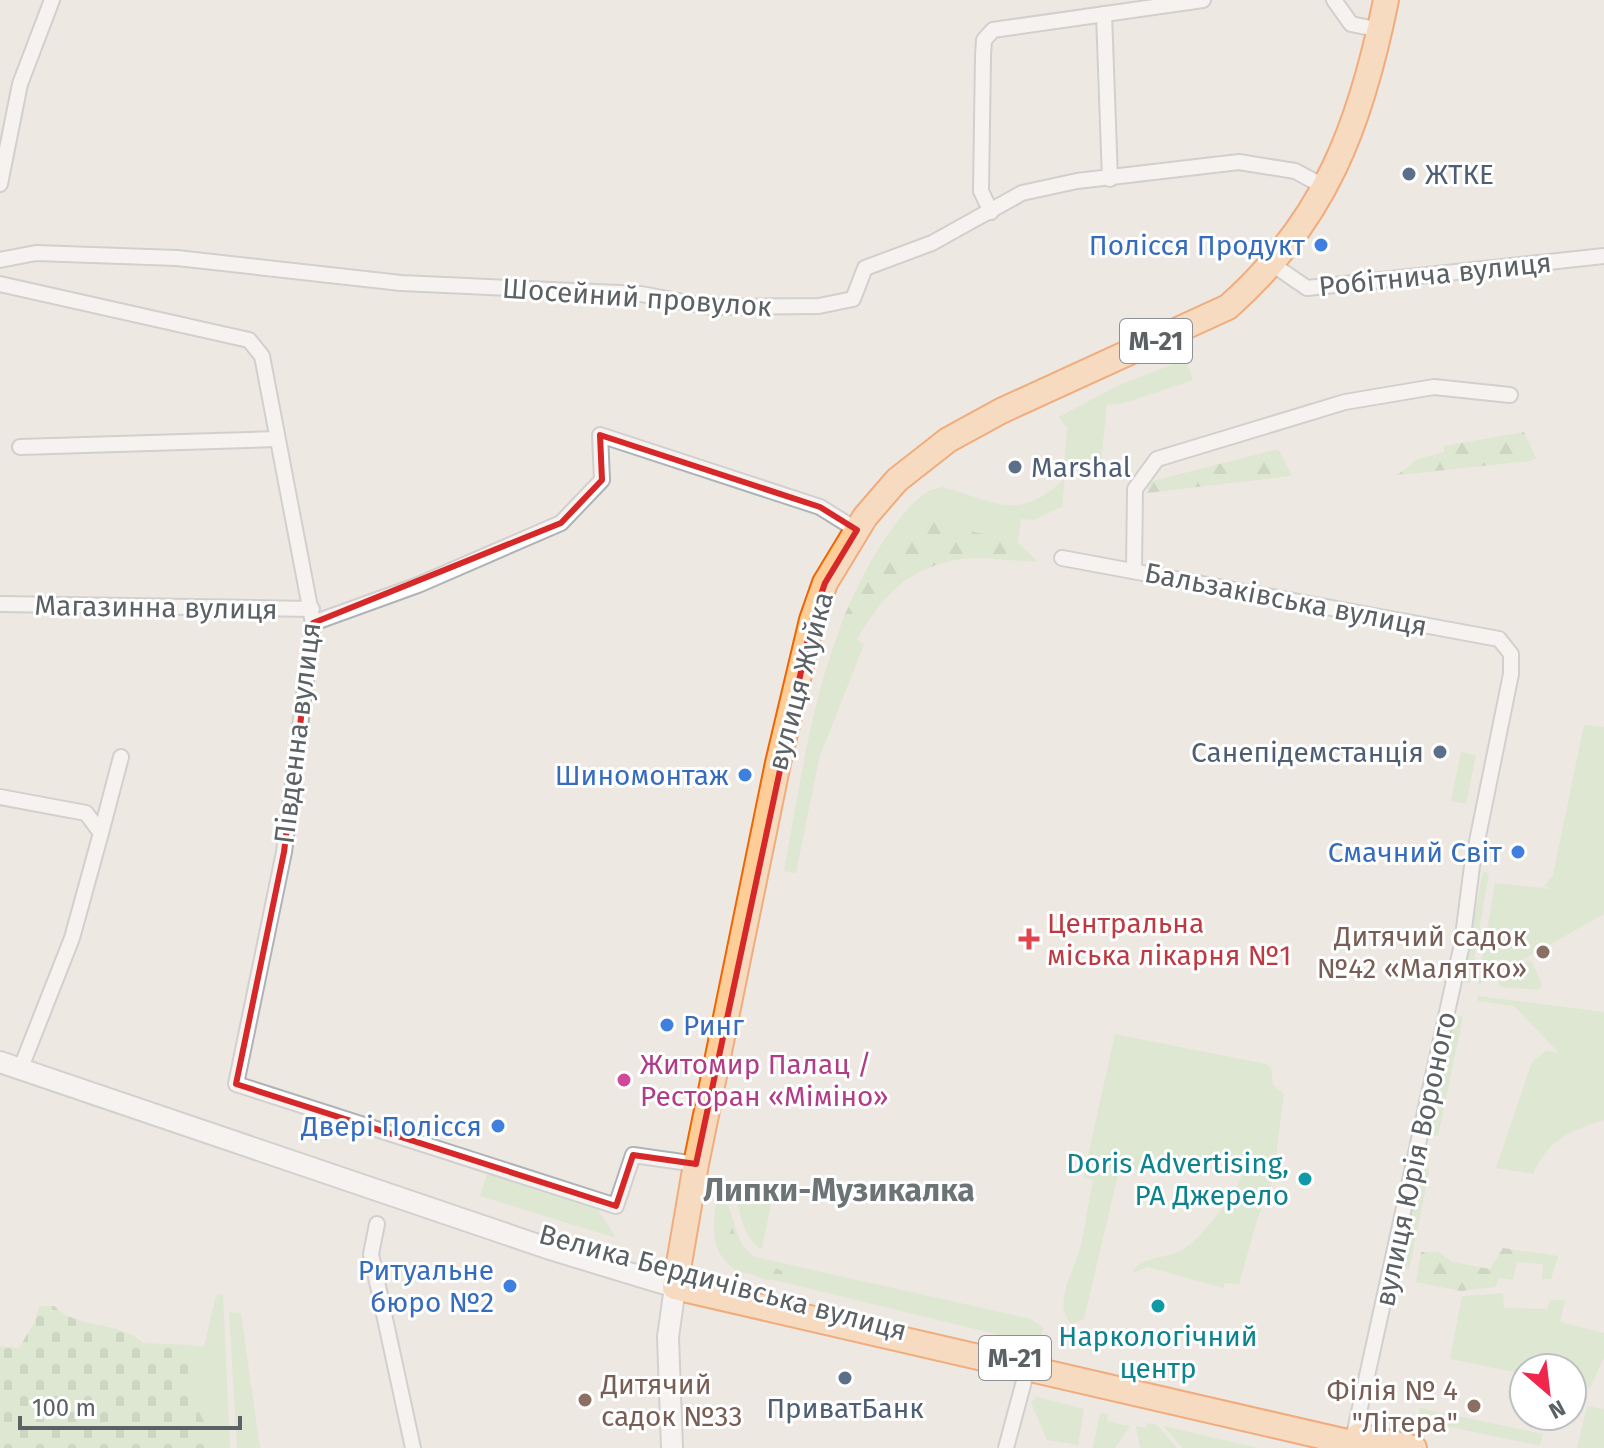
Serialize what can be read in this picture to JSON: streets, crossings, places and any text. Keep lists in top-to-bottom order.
{
  "streets": {
    "highway": ["М-21", "вулиця Жуйка", "Велика Бердичівська вулиця"],
    "street": [
      "Робітнича вулиця",
      "Шосейний провулок",
      "Бальзаківська вулиця",
      "Магазинна вулиця",
      "Південна вулиця",
      "вулиця Юрія Вороного"
    ]
  },
  "crossings": [
    ["Робітнича вулиця", "вулиця Жуйка"],
    ["Шосейний провулок", "вулиця Жуйка"],
    ["Бальзаківська вулиця", "вулиця Юрія Вороного"],
    ["Магазинна вулиця", "Південна вулиця"],
    ["вулиця Жуйка", "Південна вулиця"],
    ["вулиця Жуйка", "Велика Бердичівська вулиця"],
    ["вулиця Юрія Вороного", "Велика Бердичівська вулиця"]
  ],
  "districts": ["Липки-Музикалка"],
  "places": {
    "other": [
      "ЖТКЕ",
      "Полісся Продукт",
      "Marshal",
      "Санепідемстанція",
      "Шиномонтаж",
      "Смачний Світ",
      "Дитячий садок №42 «Малятко»",
      "Ринг",
      "Житомир Палац / Ресторан «Міміно»",
      "Двері Полісся",
      "Doris Advertising, РА Джерело",
      "Ритуальне бюро №2",
      "Наркологічний центр",
      "ПриватБанк",
      "Дитячий садок №33",
      "Філія № 4 \"Літера\""
    ],
    "health": ["Центральна міська лікарня №1"]
  },
  "scale_bar": "100 m",
  "north": "bottom right"
}
